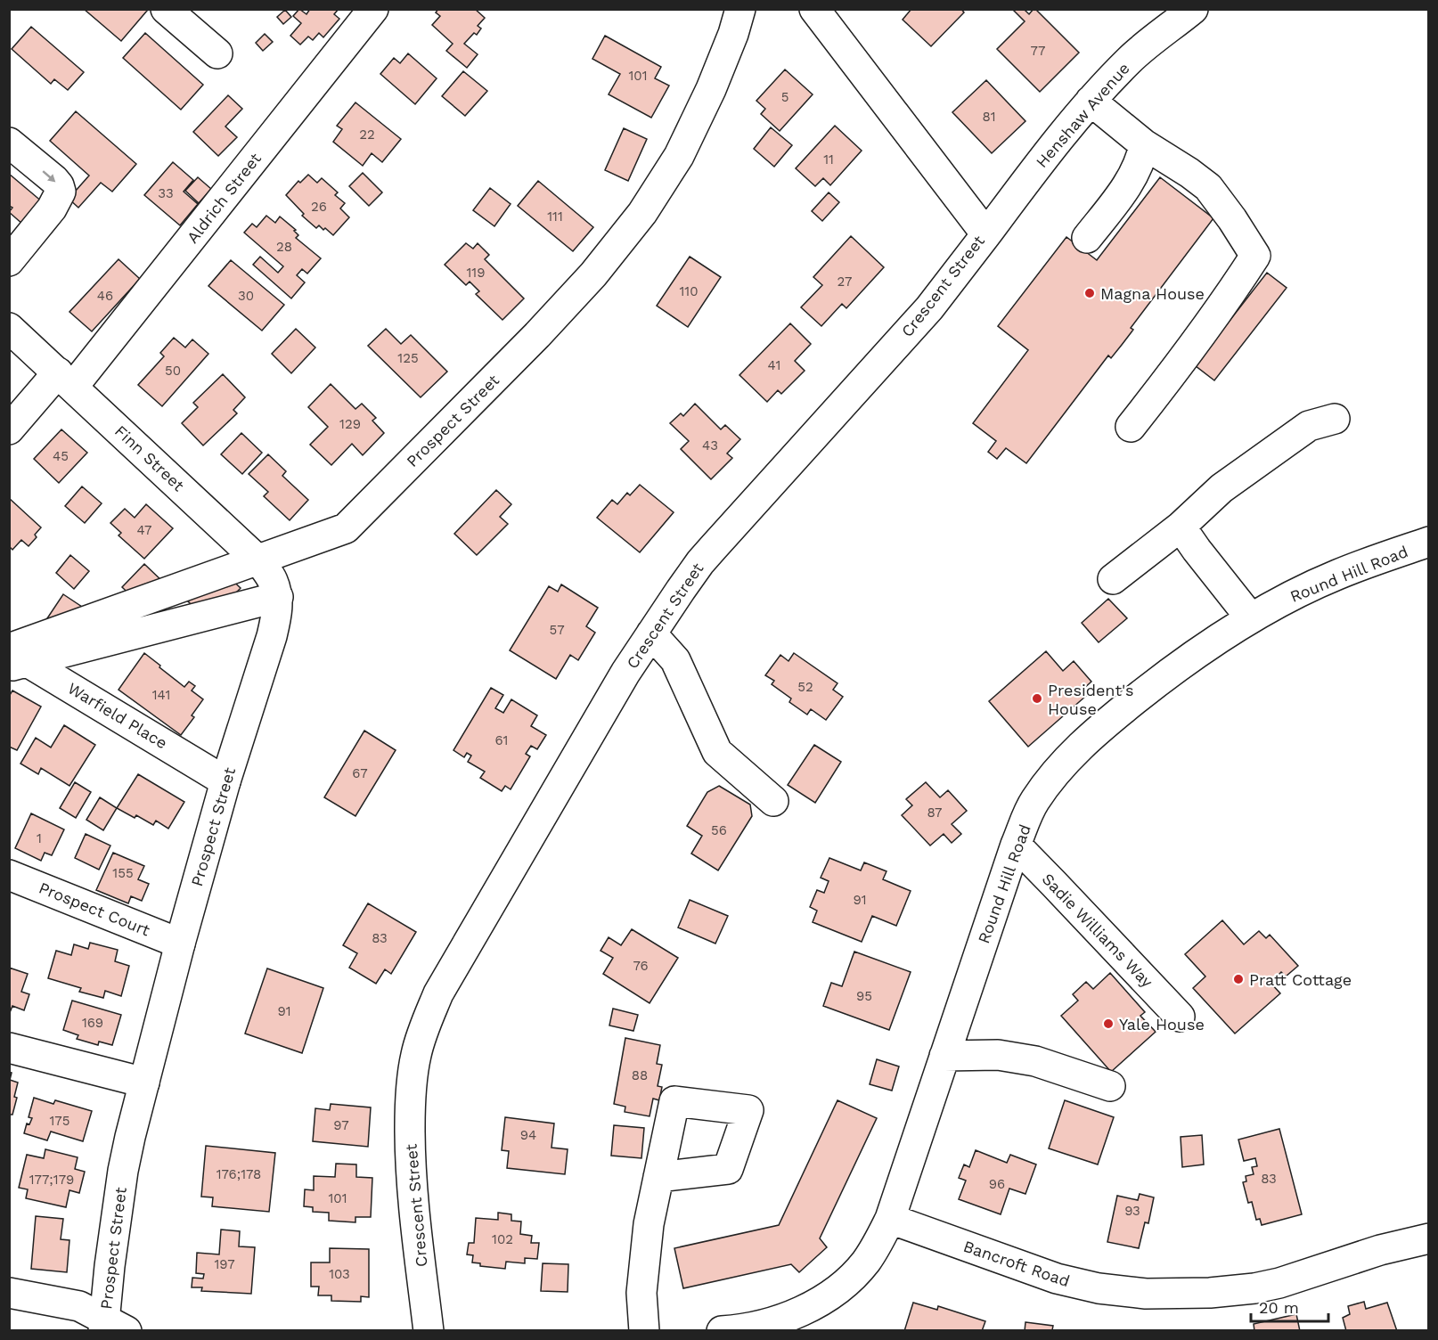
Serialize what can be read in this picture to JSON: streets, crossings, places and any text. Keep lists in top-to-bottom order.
{
  "streets": {
    "street": [
      "Henshaw Avenue",
      "Aldrich Street",
      "Crescent Street",
      "Prospect Street",
      "Finn Street",
      "Round Hill Road",
      "Warfield Place",
      "Prospect Court",
      "Sadie Williams Way",
      "Bancroft Road"
    ]
  },
  "crossings": [
    ["Henshaw Avenue", "Crescent Street"],
    ["Aldrich Street", "Finn Street"],
    ["Prospect Street", "Finn Street"],
    ["Prospect Street", "Warfield Place"],
    ["Prospect Street", "Prospect Court"],
    ["Round Hill Road", "Sadie Williams Way"],
    ["Round Hill Road", "Bancroft Road"]
  ],
  "places": [
    "Magna House",
    "President's House",
    "Pratt Cottage",
    "Yale House"
  ],
  "house_numbers": [
    "77",
    "101",
    "5",
    "81",
    "22",
    "11",
    "33",
    "26",
    "111",
    "28",
    "119",
    "27",
    "110",
    "46",
    "30",
    "125",
    "41",
    "50",
    "129",
    "43",
    "45",
    "47",
    "57",
    "52",
    "141",
    "61",
    "67",
    "87",
    "56",
    "1",
    "155",
    "91",
    "83",
    "76",
    "95",
    "91",
    "169",
    "88",
    "175",
    "97",
    "94",
    "176;178",
    "83",
    "177;179",
    "96",
    "101",
    "93",
    "102",
    "197",
    "103"
  ],
  "scale_bar": "20 m"
}
